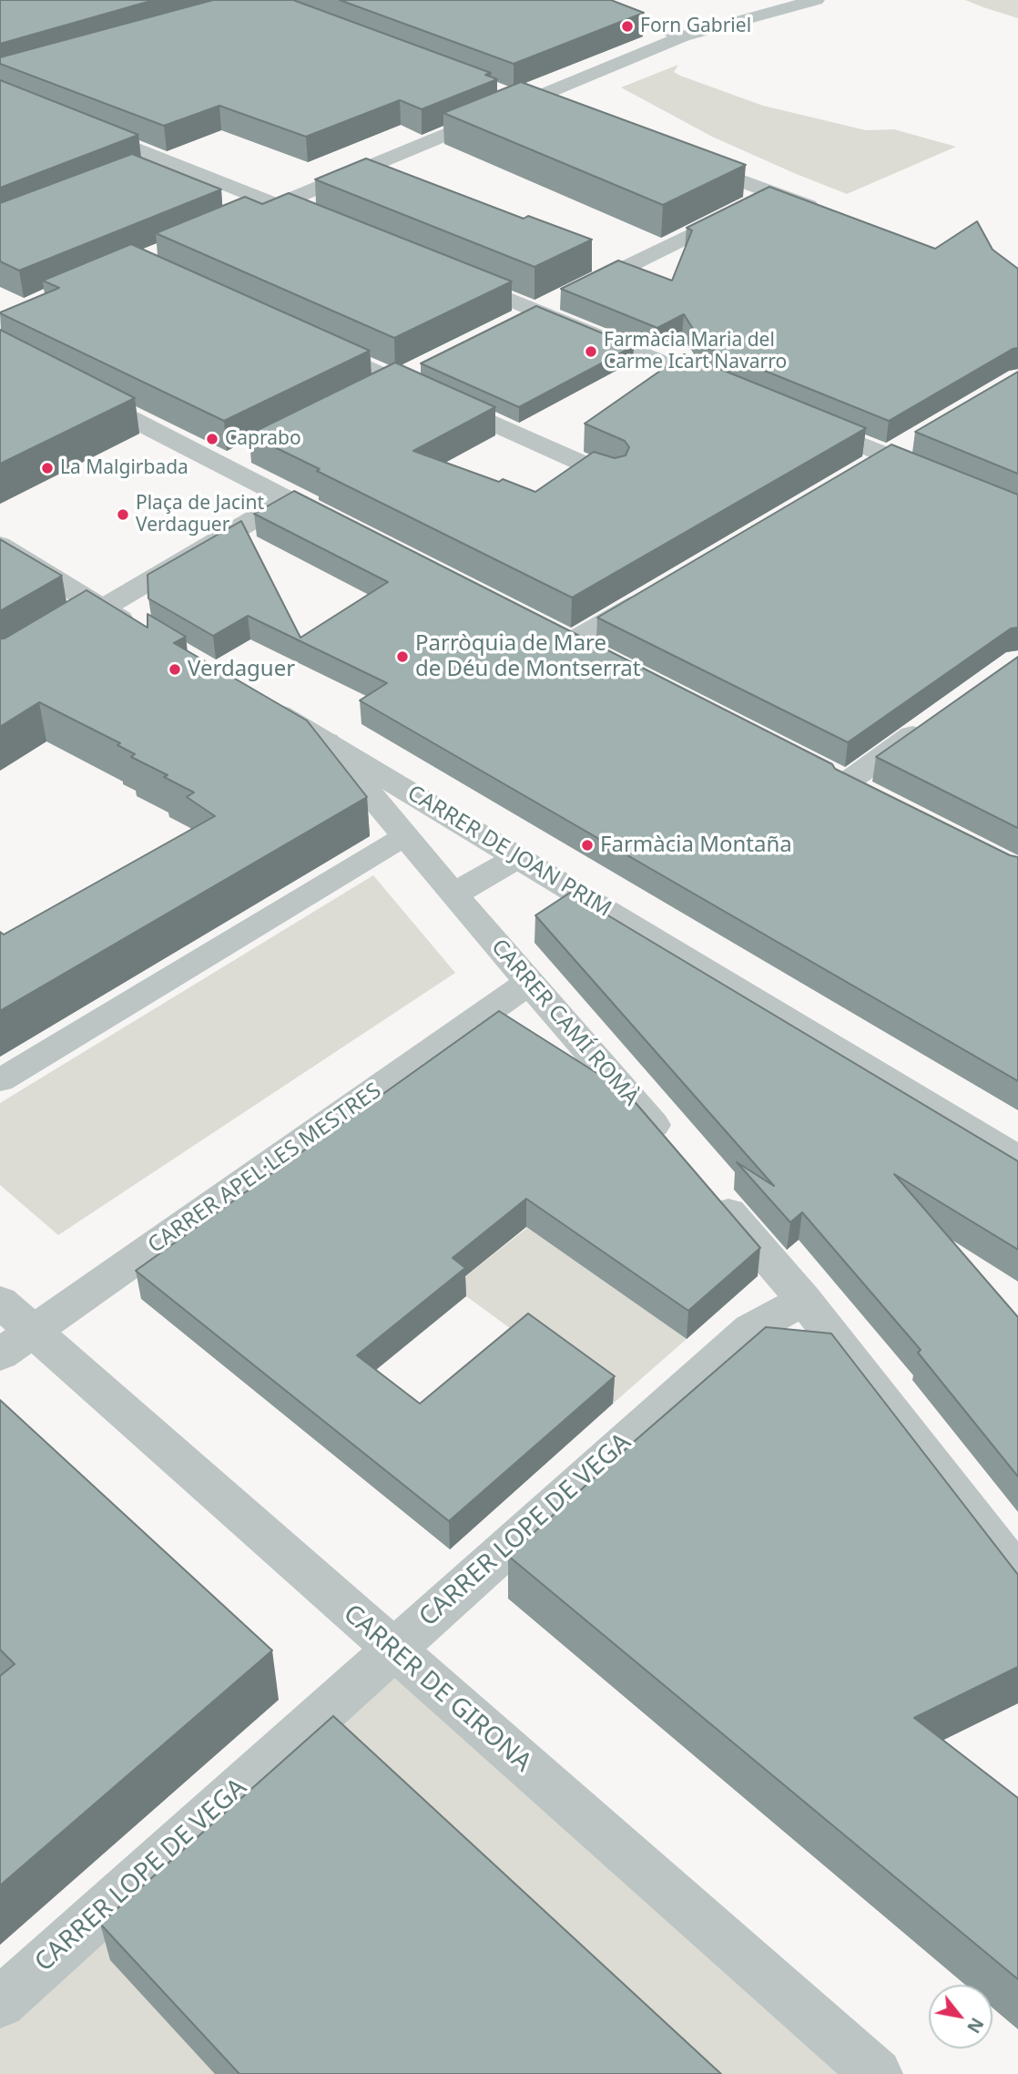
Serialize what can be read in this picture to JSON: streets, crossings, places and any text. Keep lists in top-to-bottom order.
{
  "streets": {
    "street": [
      "CARRER DE JOAN PRIM",
      "CARRER CAMÍ ROMÀ",
      "CARRER APEL·LES MESTRES",
      "CARRER LOPE DE VEGA",
      "CARRER DE GIRONA"
    ]
  },
  "crossings": [
    ["CARRER DE JOAN PRIM", "CARRER CAMÍ ROMÀ"],
    ["CARRER CAMÍ ROMÀ", "CARRER APEL·LES MESTRES"],
    ["CARRER APEL·LES MESTRES", "CARRER DE GIRONA"],
    ["CARRER LOPE DE VEGA", "CARRER DE GIRONA"]
  ],
  "places": [
    "Forn Gabriel",
    "Farmàcia Maria del Carme Icart Navarro",
    "Caprabo",
    "La Malgirbada",
    "Plaça de Jacint Verdaguer",
    "Parròquia de Mare de Déu de Montserrat",
    "Verdaguer",
    "Farmàcia Montaña"
  ],
  "north": "bottom right"
}
